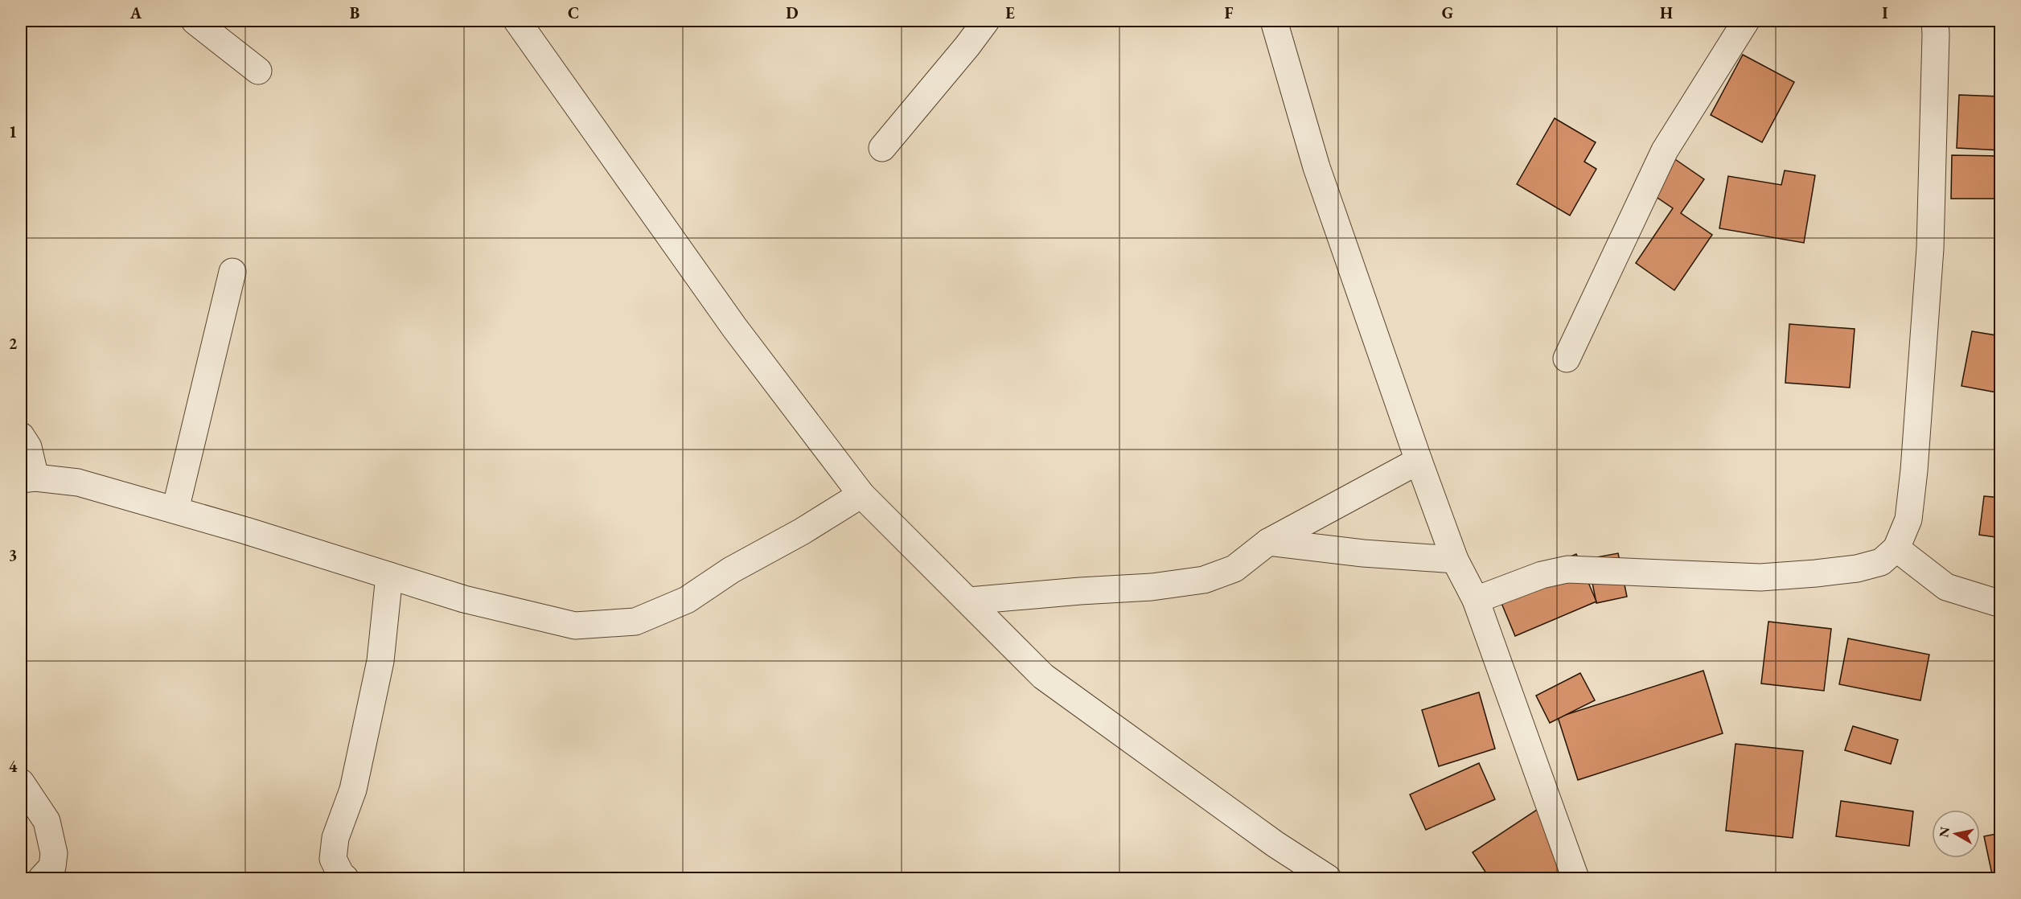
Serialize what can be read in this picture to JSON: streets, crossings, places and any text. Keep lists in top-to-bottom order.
{
  "north": "left",
  "grid": {
    "columns": [
      "A",
      "B",
      "C",
      "D",
      "E",
      "F",
      "G",
      "H",
      "I"
    ],
    "rows": [
      "1",
      "2",
      "3",
      "4"
    ]
  }
}
